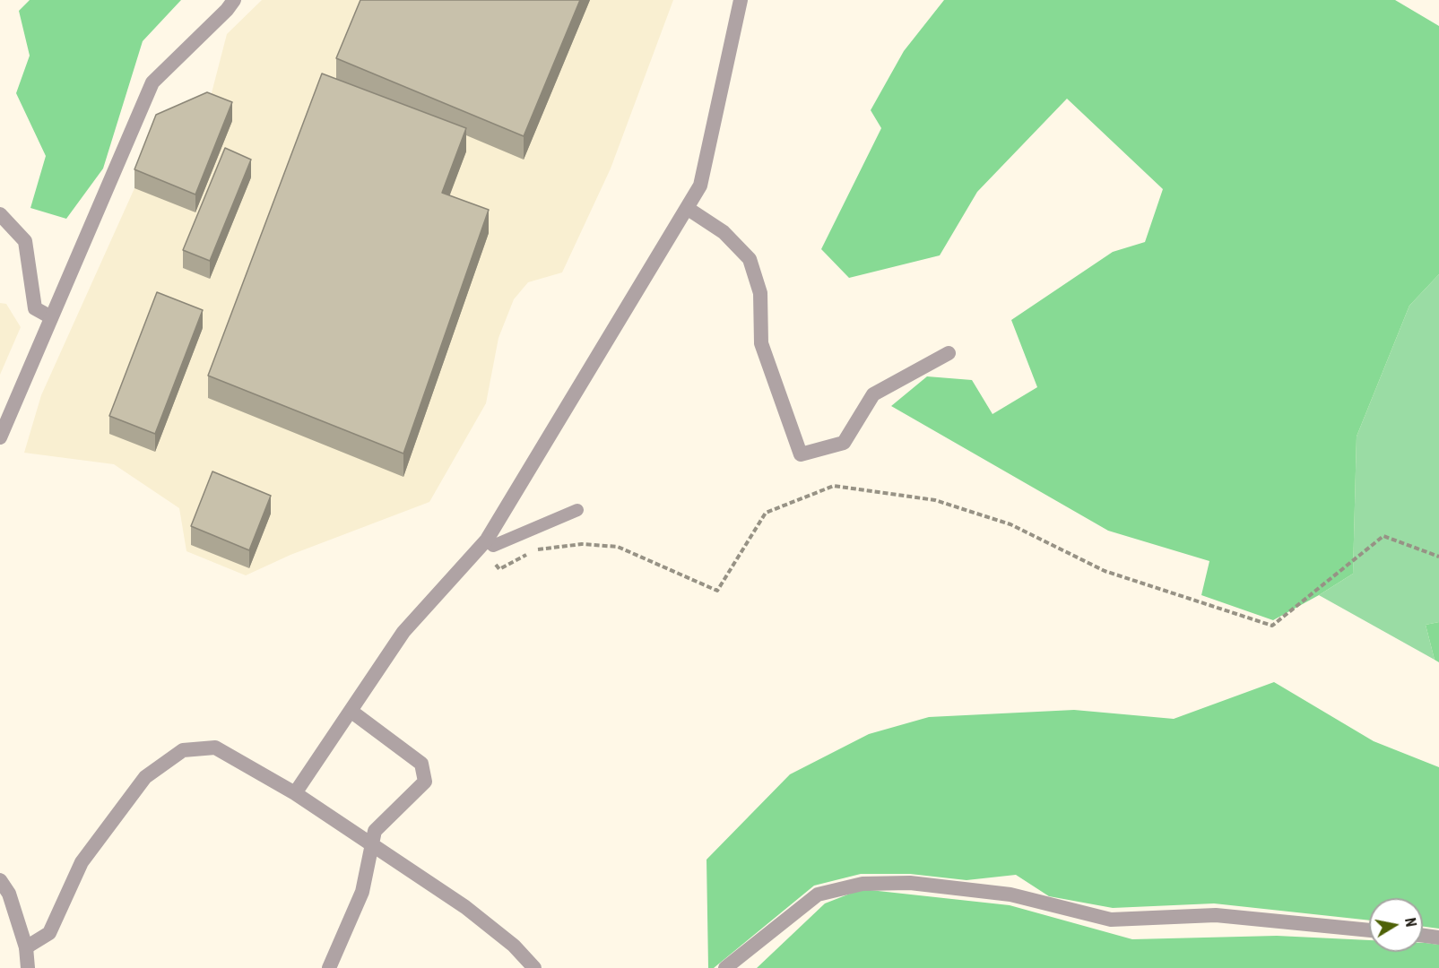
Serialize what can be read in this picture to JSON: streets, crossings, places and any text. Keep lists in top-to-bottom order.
{
  "north": "right"
}
